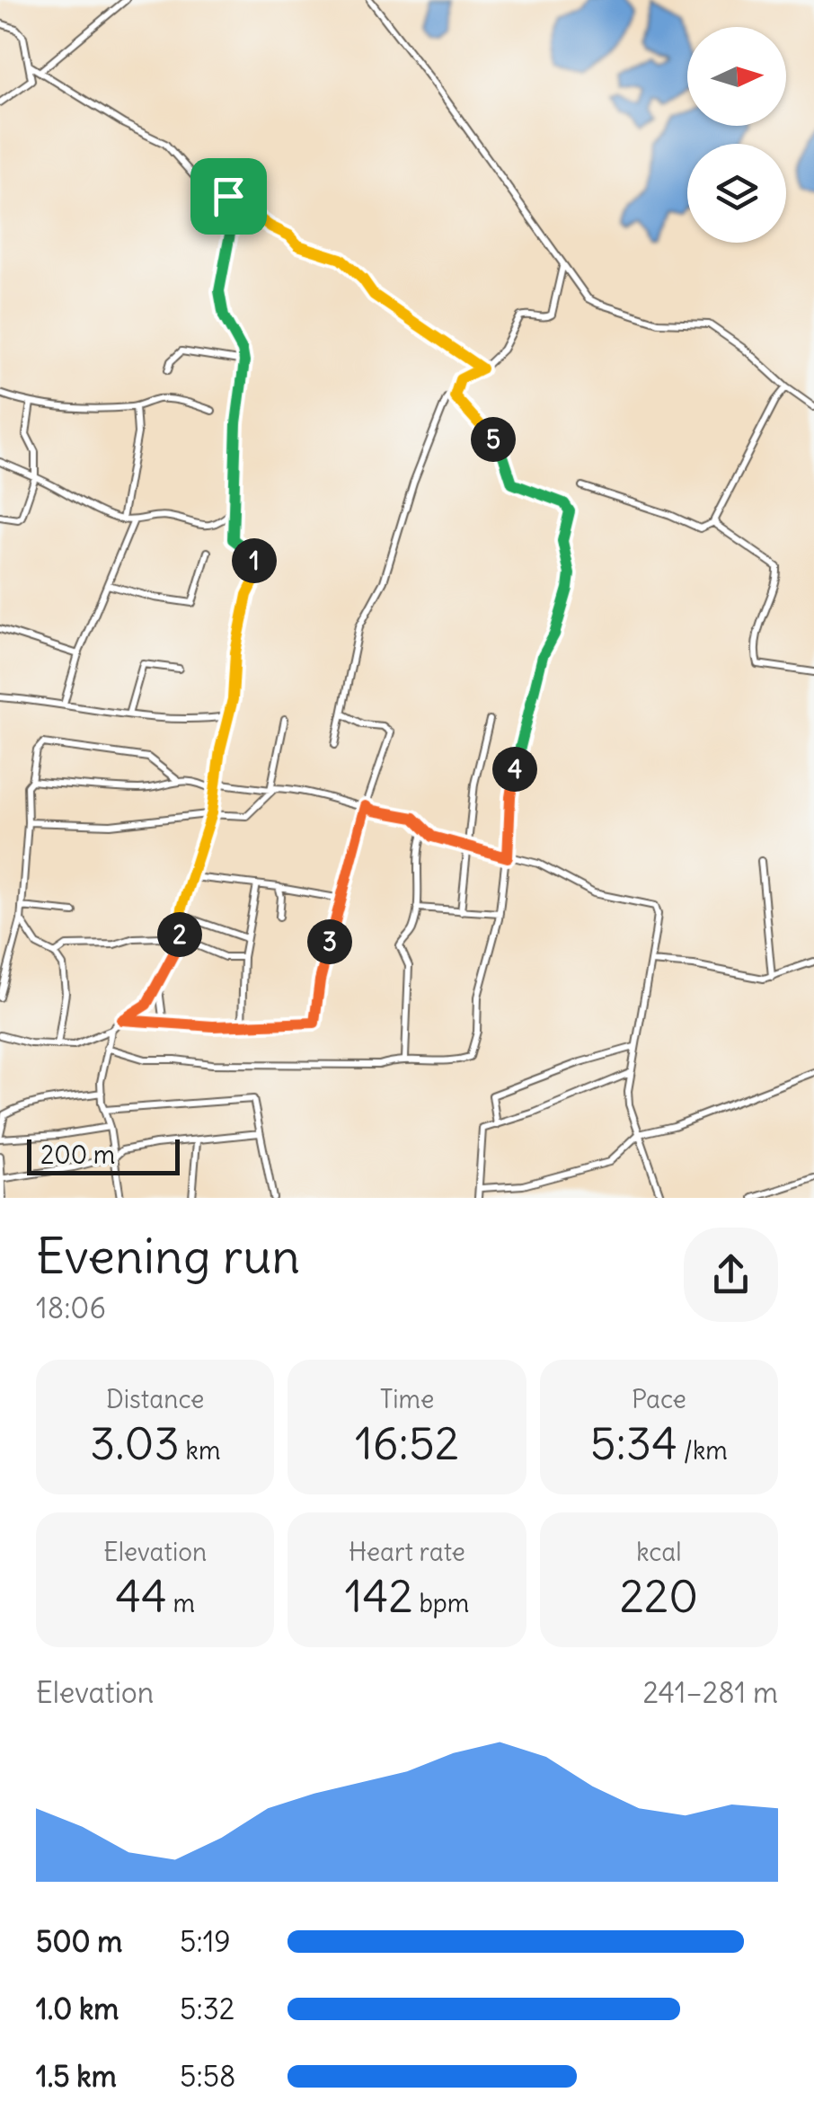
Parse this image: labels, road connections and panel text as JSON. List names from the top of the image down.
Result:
{
  "scale_bar": "200 m",
  "north": "right",
  "page": {
    "pins": [
      "5",
      "1",
      "4",
      "2",
      "3"
    ],
    "scale": "200 m",
    "heading": ["Evening run", "18:06"],
    "stats": [
      ["Distance", "3.03 km"],
      ["Time", "16:52"],
      ["Pace", "5:34 /km"],
      ["Elevation", "44 m"],
      ["Heart rate", "142 bpm"],
      ["kcal", "220"]
    ],
    "chart": ["Elevation", "241–281 m"],
    "list": [
      {
        "name": "500 m",
        "note": "5:19"
      },
      {
        "name": "1.0 km",
        "note": "5:32"
      },
      {
        "name": "1.5 km",
        "note": "5:58"
      }
    ]
  }
}
